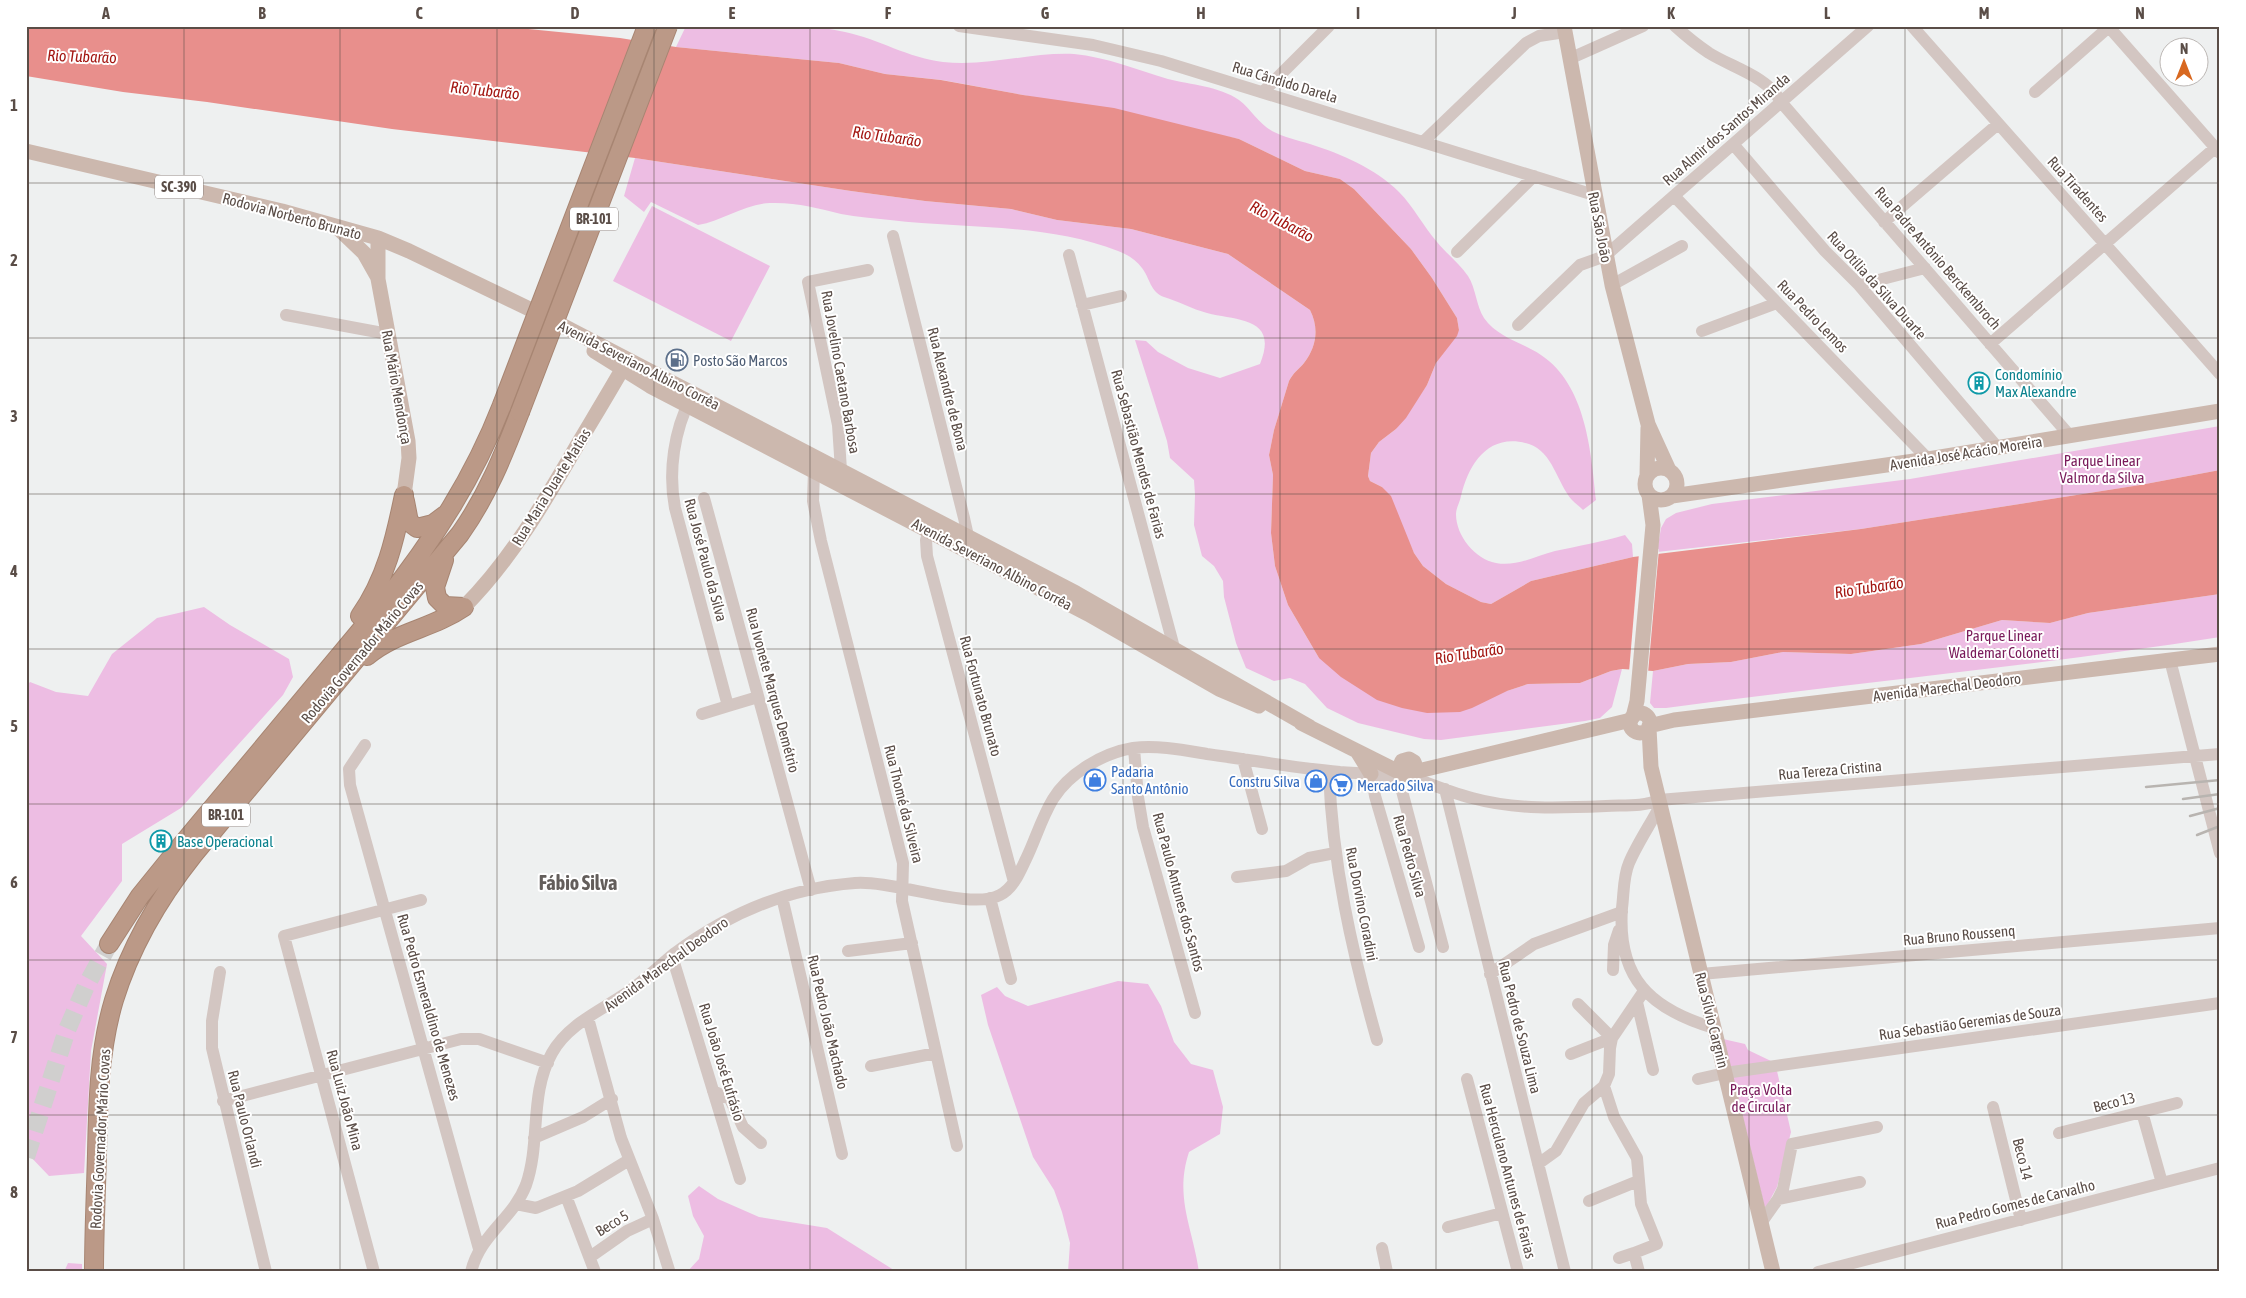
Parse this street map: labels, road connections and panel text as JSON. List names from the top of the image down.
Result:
{
  "streets": {
    "highway": ["BR-101", "Rodovia Governador Mário Covas"],
    "main road": [
      "SC-390",
      "Rodovia Norberto Brunato",
      "Rua São João",
      "Avenida Severiano Albino Corrêa",
      "Rua Mário Mendonça",
      "Avenida José Acácio Moreira",
      "Rua Maria Duarte Matias",
      "Avenida Marechal Deodoro",
      "Rua Sílvio Cargnin"
    ],
    "street": [
      "Rua Cândido Darela",
      "Rua Almir dos Santos Miranda",
      "Rua Tiradentes",
      "Rua Padre Antônio Berckembroch",
      "Rua Otília da Silva Duarte",
      "Rua Pedro Lemos",
      "Rua Jovelino Caetano Barbosa",
      "Rua Alexandre de Bona",
      "Rua Sebastião Mendes de Farias",
      "Rua José Paulo da Silva",
      "Rua Ivonete Marques Demétrio",
      "Rua Fortunato Brunato",
      "Rua Tereza Cristina",
      "Rua Thomé da Silveira",
      "Rua Pedro Silva",
      "Rua Paulo Antunes dos Santos",
      "Rua Dorvino Coradini",
      "Rua Bruno Roussenq",
      "Rua Pedro Esmeraldino de Menezes",
      "Rua Pedro João Machado",
      "Rua Sebastião Geremias de Souza",
      "Rua Pedro de Souza Lima",
      "Rua João José Eufrásio",
      "Rua Luiz João Mina",
      "Beco 13",
      "Rua Paulo Orlandi",
      "Beco 14",
      "Rua Herculano Antunes de Farias",
      "Rua Pedro Gomes de Carvalho",
      "Beco 5"
    ]
  },
  "crossings": [
    ["Rua Cândido Darela", "Rua São João"],
    ["Rua Almir dos Santos Miranda", "Rua São João"],
    ["Rua Almir dos Santos Miranda", "Rua Padre Antônio Berckembroch"],
    ["Rua Almir dos Santos Miranda", "Rua Otília da Silva Duarte"],
    ["Rua Almir dos Santos Miranda", "Rua Pedro Lemos"],
    ["Rodovia Norberto Brunato", "Avenida Severiano Albino Corrêa"],
    ["Rodovia Norberto Brunato", "Rua Mário Mendonça"],
    ["Rua São João", "Avenida José Acácio Moreira"],
    ["Rua Padre Antônio Berckembroch", "Avenida José Acácio Moreira"],
    ["Rua Otília da Silva Duarte", "Avenida José Acácio Moreira"],
    ["Rua Pedro Lemos", "Avenida José Acácio Moreira"],
    ["Avenida Severiano Albino Corrêa", "Rua Jovelino Caetano Barbosa"],
    ["Avenida Severiano Albino Corrêa", "Rua Alexandre de Bona"],
    ["Avenida Severiano Albino Corrêa", "Rua Sebastião Mendes de Farias"],
    ["Avenida Severiano Albino Corrêa", "Rua Maria Duarte Matias"],
    ["Avenida Severiano Albino Corrêa", "Rua José Paulo da Silva"],
    ["Avenida Severiano Albino Corrêa", "Avenida Marechal Deodoro"],
    ["Avenida Severiano Albino Corrêa", "Rua Fortunato Brunato"],
    ["Avenida Severiano Albino Corrêa", "Rua Tereza Cristina"],
    ["Avenida Severiano Albino Corrêa", "Rua Thomé da Silveira"],
    ["Avenida Marechal Deodoro", "Rua Ivonete Marques Demétrio"],
    ["Avenida Marechal Deodoro", "Rua Fortunato Brunato"],
    ["Avenida Marechal Deodoro", "Rua Tereza Cristina"],
    ["Avenida Marechal Deodoro", "Rua Thomé da Silveira"],
    ["Avenida Marechal Deodoro", "Rua Pedro Silva"],
    ["Avenida Marechal Deodoro", "Rua Paulo Antunes dos Santos"],
    ["Avenida Marechal Deodoro", "Rua Dorvino Coradini"],
    ["Avenida Marechal Deodoro", "Rua Pedro Esmeraldino de Menezes"],
    ["Avenida Marechal Deodoro", "Rua Sílvio Cargnin"],
    ["Avenida Marechal Deodoro", "Rua Pedro João Machado"],
    ["Avenida Marechal Deodoro", "Rua João José Eufrásio"],
    ["Rua Tereza Cristina", "Rua Sílvio Cargnin"],
    ["Rua Tereza Cristina", "Rua Pedro de Souza Lima"],
    ["Rua Bruno Roussenq", "Rua Sílvio Cargnin"],
    ["Rua Pedro Esmeraldino de Menezes", "Rua Luiz João Mina"],
    ["Rua Sílvio Cargnin", "Rua Sebastião Geremias de Souza"],
    ["Beco 14", "Rua Pedro Gomes de Carvalho"]
  ],
  "districts": ["Fábio Silva"],
  "water": ["Rio Tubarão"],
  "parks": ["Parque Linear Valmor da Silva", "Parque Linear Waldemar Colonetti", "Praça Volta de Circular"],
  "places": {
    "fuel station": ["Posto São Marcos"],
    "building": ["Condomínio Max Alexandre", "Base Operacional"],
    "shop": ["Padaria Santo Antônio", "Constru Silva"],
    "supermarket": ["Mercado Silva"]
  },
  "north": "top",
  "grid": {
    "columns": [
      "A",
      "B",
      "C",
      "D",
      "E",
      "F",
      "G",
      "H",
      "I",
      "J",
      "K",
      "L",
      "M",
      "N"
    ],
    "rows": [
      "1",
      "2",
      "3",
      "4",
      "5",
      "6",
      "7",
      "8"
    ]
  }
}
